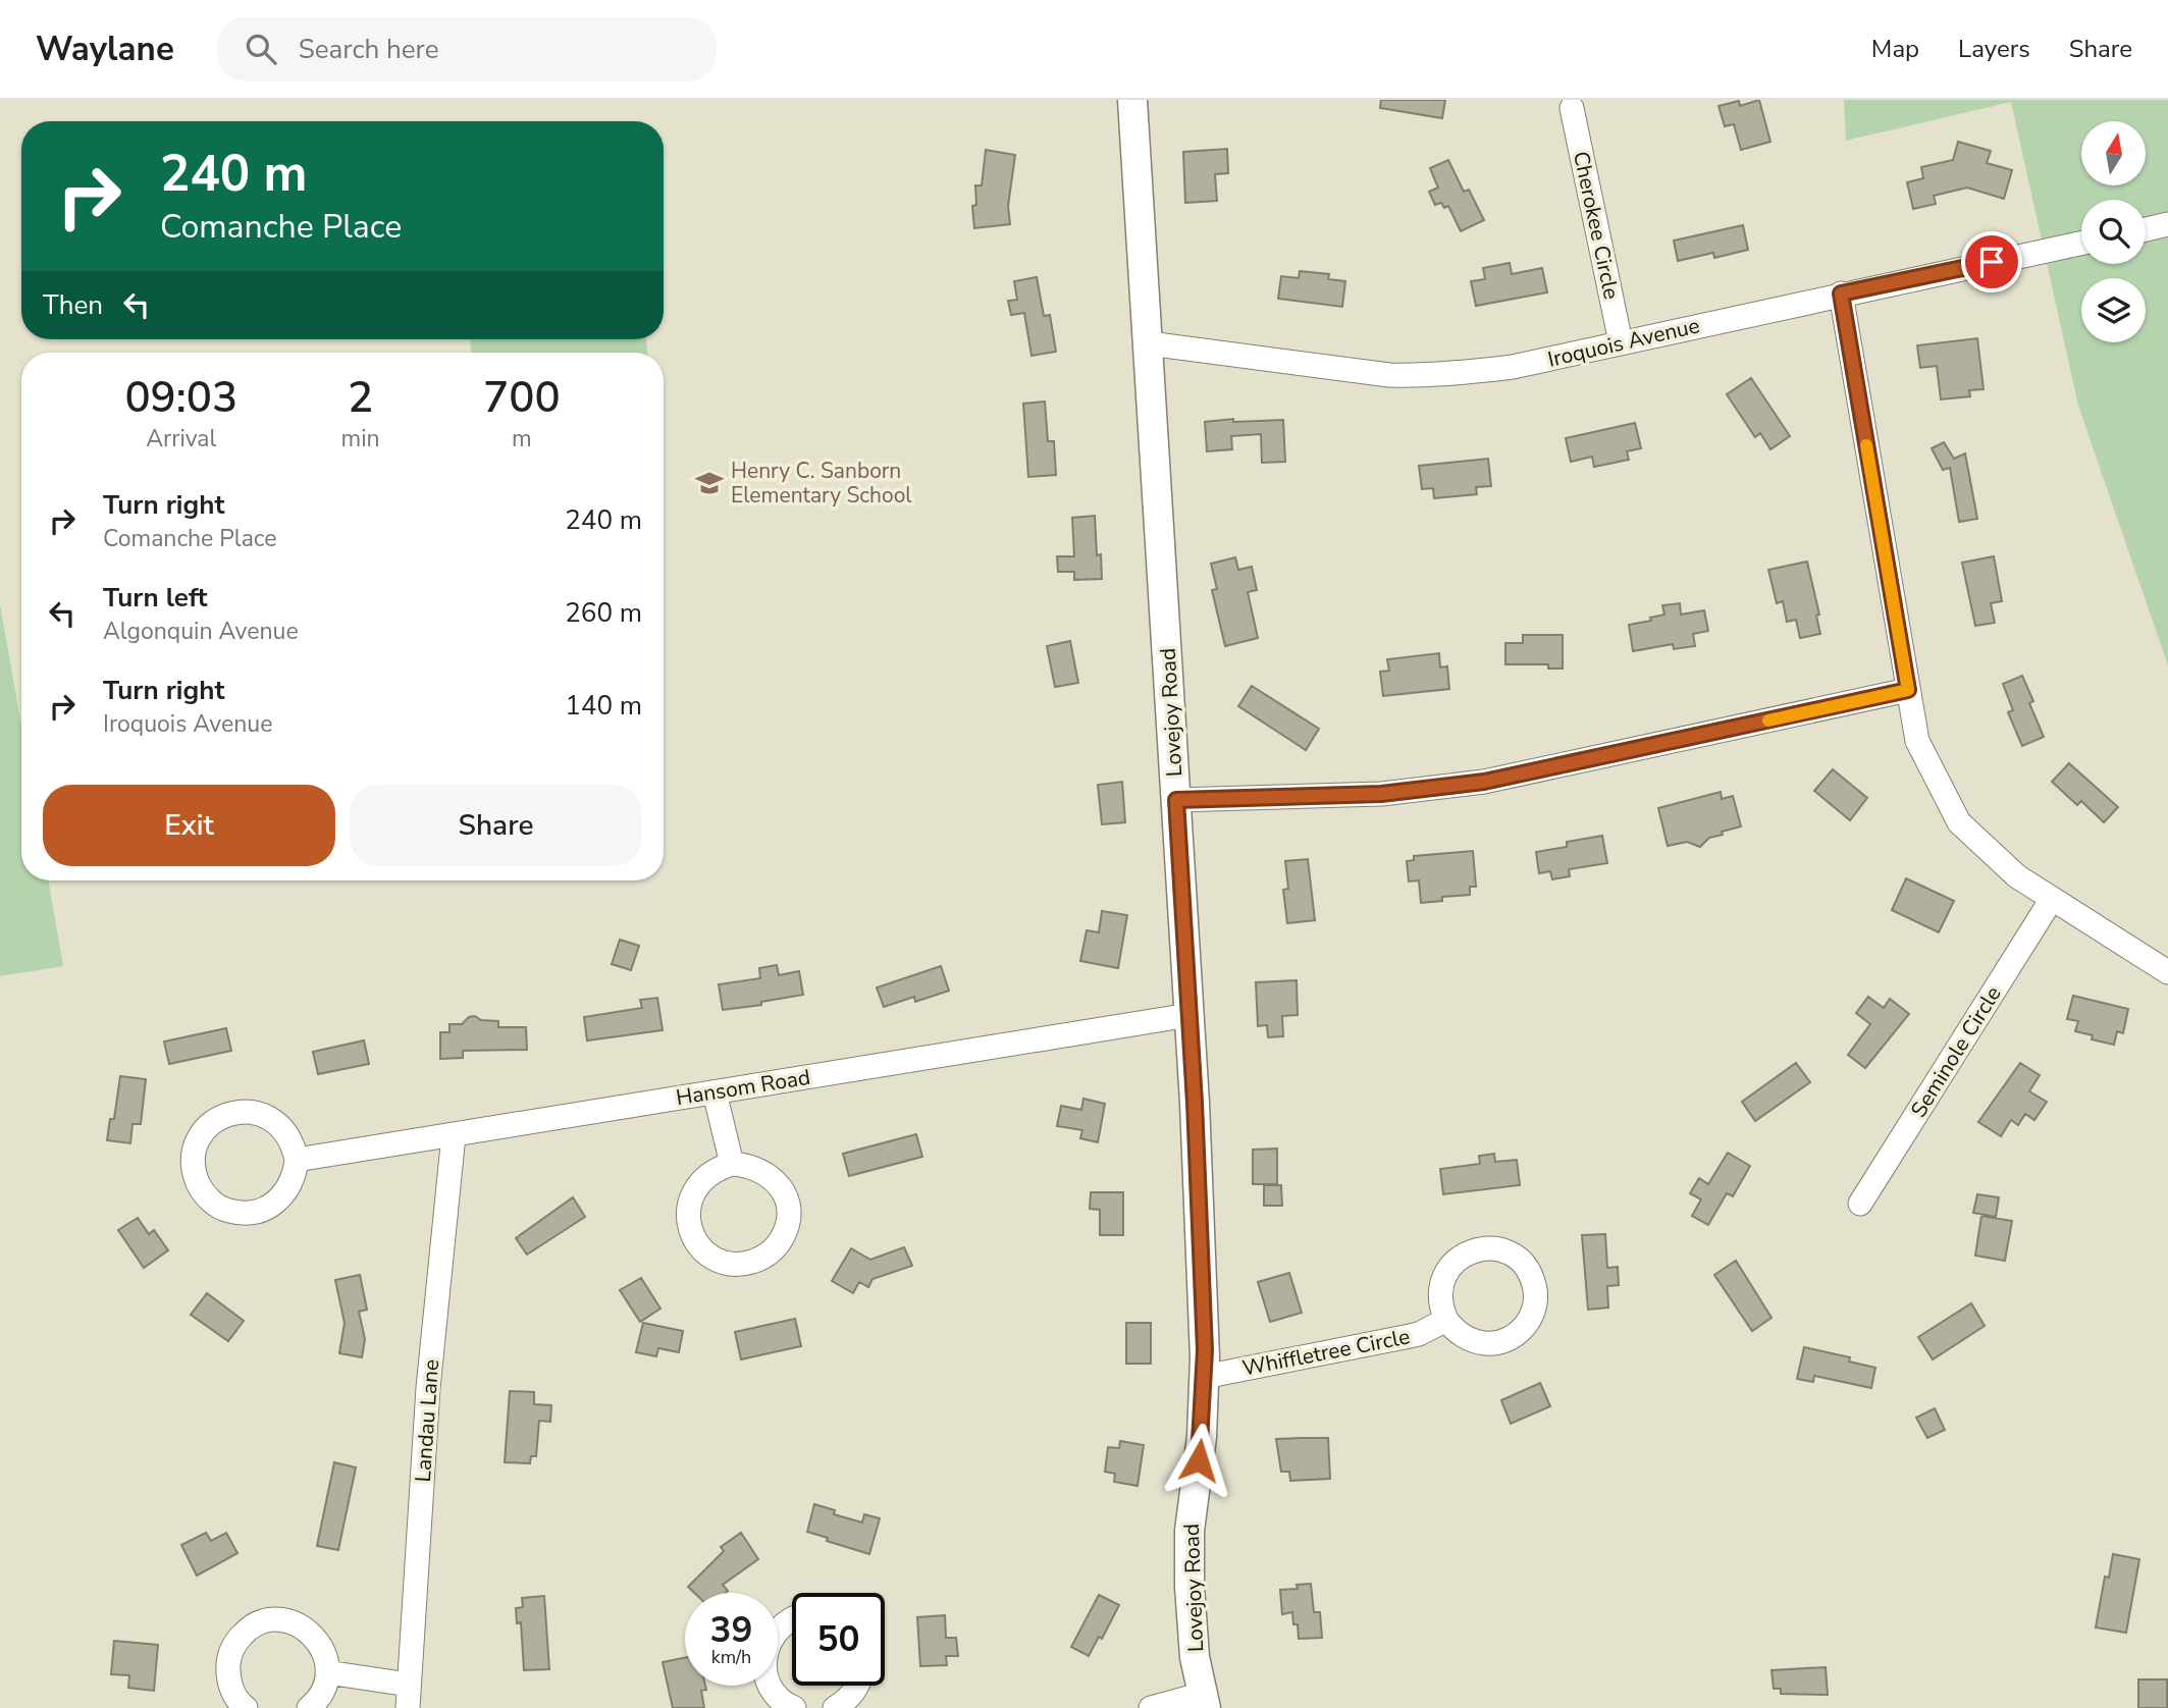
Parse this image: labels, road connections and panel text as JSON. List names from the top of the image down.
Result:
{
  "streets": {
    "main road": ["Lovejoy Road"],
    "street": [
      "Cherokee Circle",
      "Iroquois Avenue",
      "Seminole Circle",
      "Hansom Road",
      "Whiffletree Circle",
      "Landau Lane"
    ]
  },
  "crossings": [
    ["Cherokee Circle", "Iroquois Avenue"],
    ["Iroquois Avenue", "Lovejoy Road"],
    ["Lovejoy Road", "Hansom Road"],
    ["Lovejoy Road", "Whiffletree Circle"],
    ["Hansom Road", "Landau Lane"]
  ],
  "places": {
    "school or university": ["Henry C. Sanborn Elementary School"]
  },
  "north": "top",
  "page": {
    "header": "Waylane",
    "search": "Search here",
    "nav": ["Map", "Layers", "Share"],
    "turn": ["240 m", "Comanche Place"],
    "then": "Then",
    "eta": [
      "09:03",
      "Arrival",
      "2",
      "min",
      "700",
      "m"
    ],
    "list": [
      {
        "name": "Turn right",
        "note": "Comanche Place",
        "value": "240 m"
      },
      {
        "name": "Turn left",
        "note": "Algonquin Avenue",
        "value": "260 m"
      },
      {
        "name": "Turn right",
        "note": "Iroquois Avenue",
        "value": "140 m"
      }
    ],
    "buttons": ["Exit", "Share"],
    "speed": "39 km/h",
    "limit": "50"
  }
}
